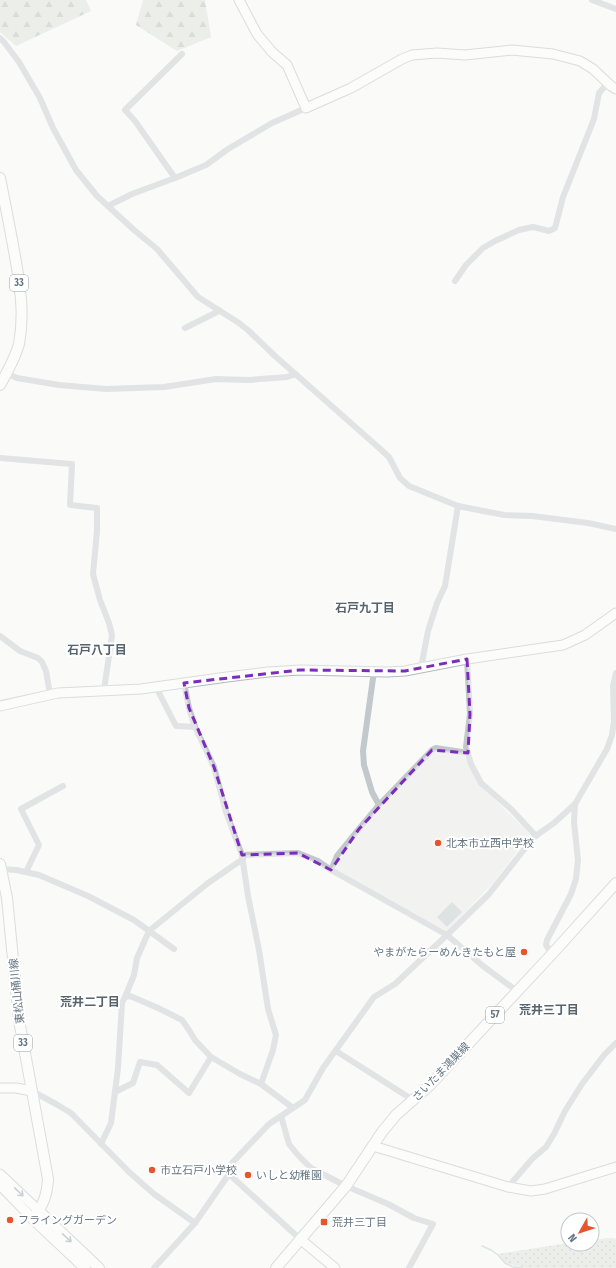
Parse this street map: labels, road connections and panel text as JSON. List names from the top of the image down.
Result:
{
  "streets": {
    "main road": [
      "33",
      "東松山桶川線",
      "57",
      "さいたま鴻巣線"
    ]
  },
  "districts": [
    "石戸九丁目",
    "石戸八丁目",
    "荒井二丁目",
    "荒井三丁目"
  ],
  "places": {
    "other": [
      "北本市立西中学校",
      "やまがたらーめんきたもと屋",
      "市立石戸小学校",
      "いしと幼稚園",
      "フライングガーデン"
    ],
    "transit": ["荒井三丁目"]
  },
  "north": "bottom left"
}
